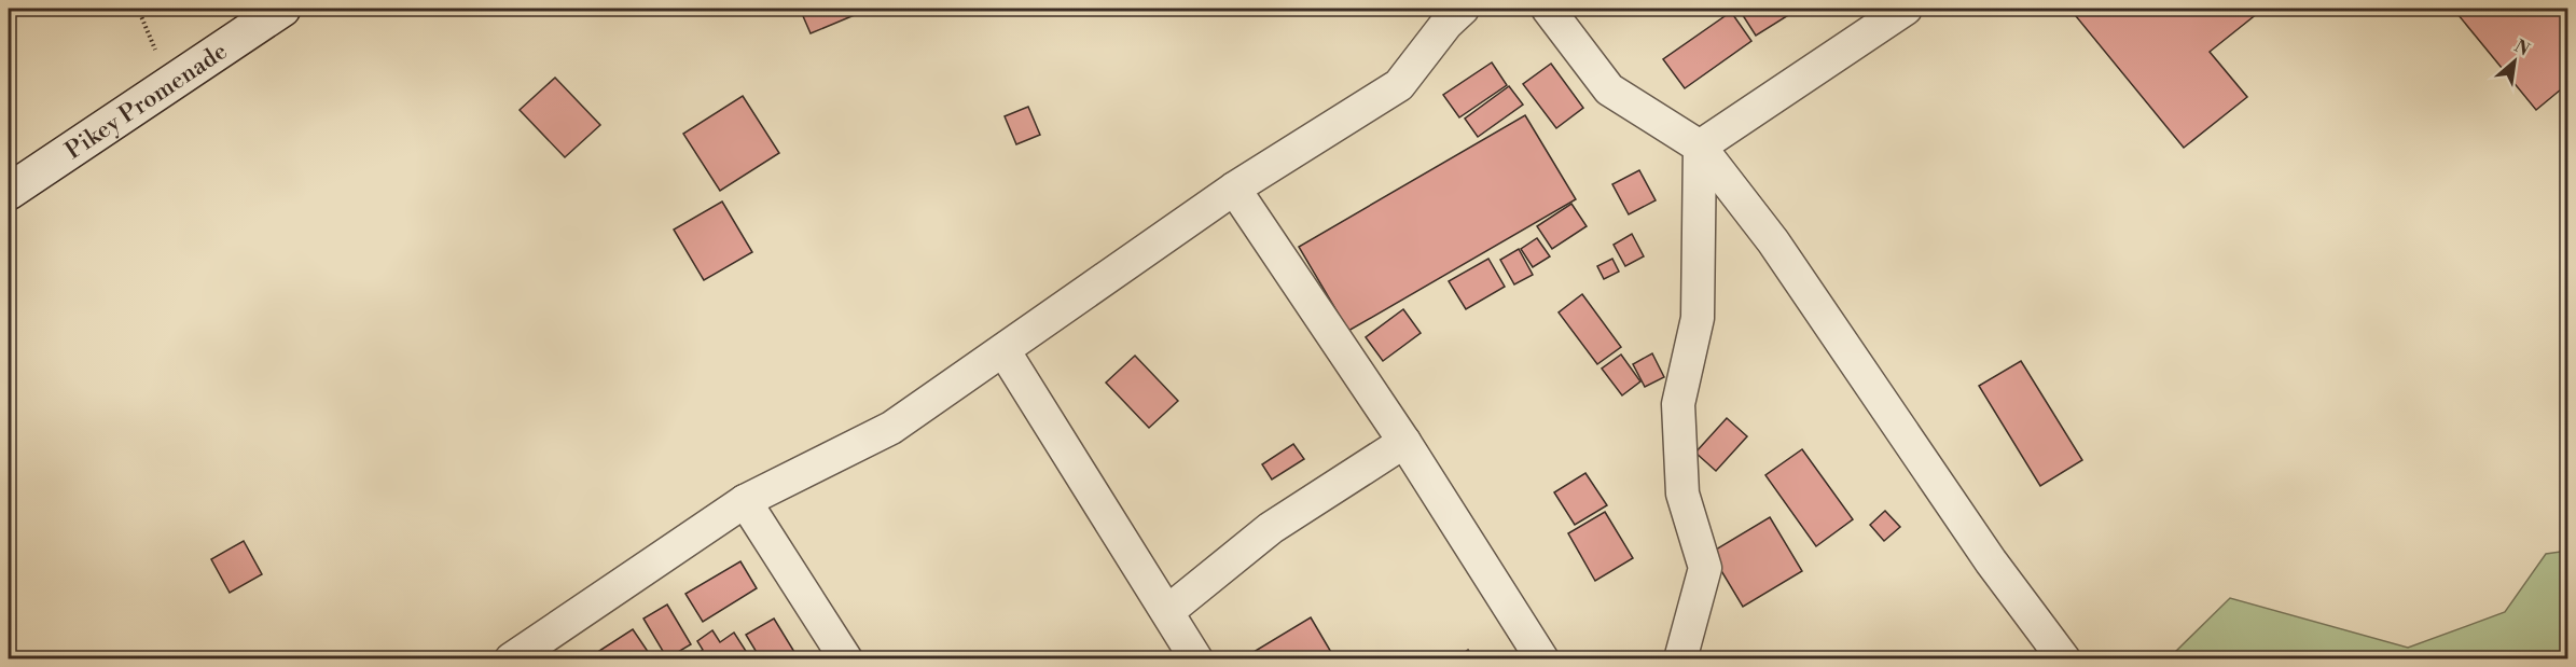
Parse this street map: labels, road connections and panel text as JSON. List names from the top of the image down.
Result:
{
  "streets": {
    "street": ["Pikey Promenade"]
  },
  "north": "top right"
}
